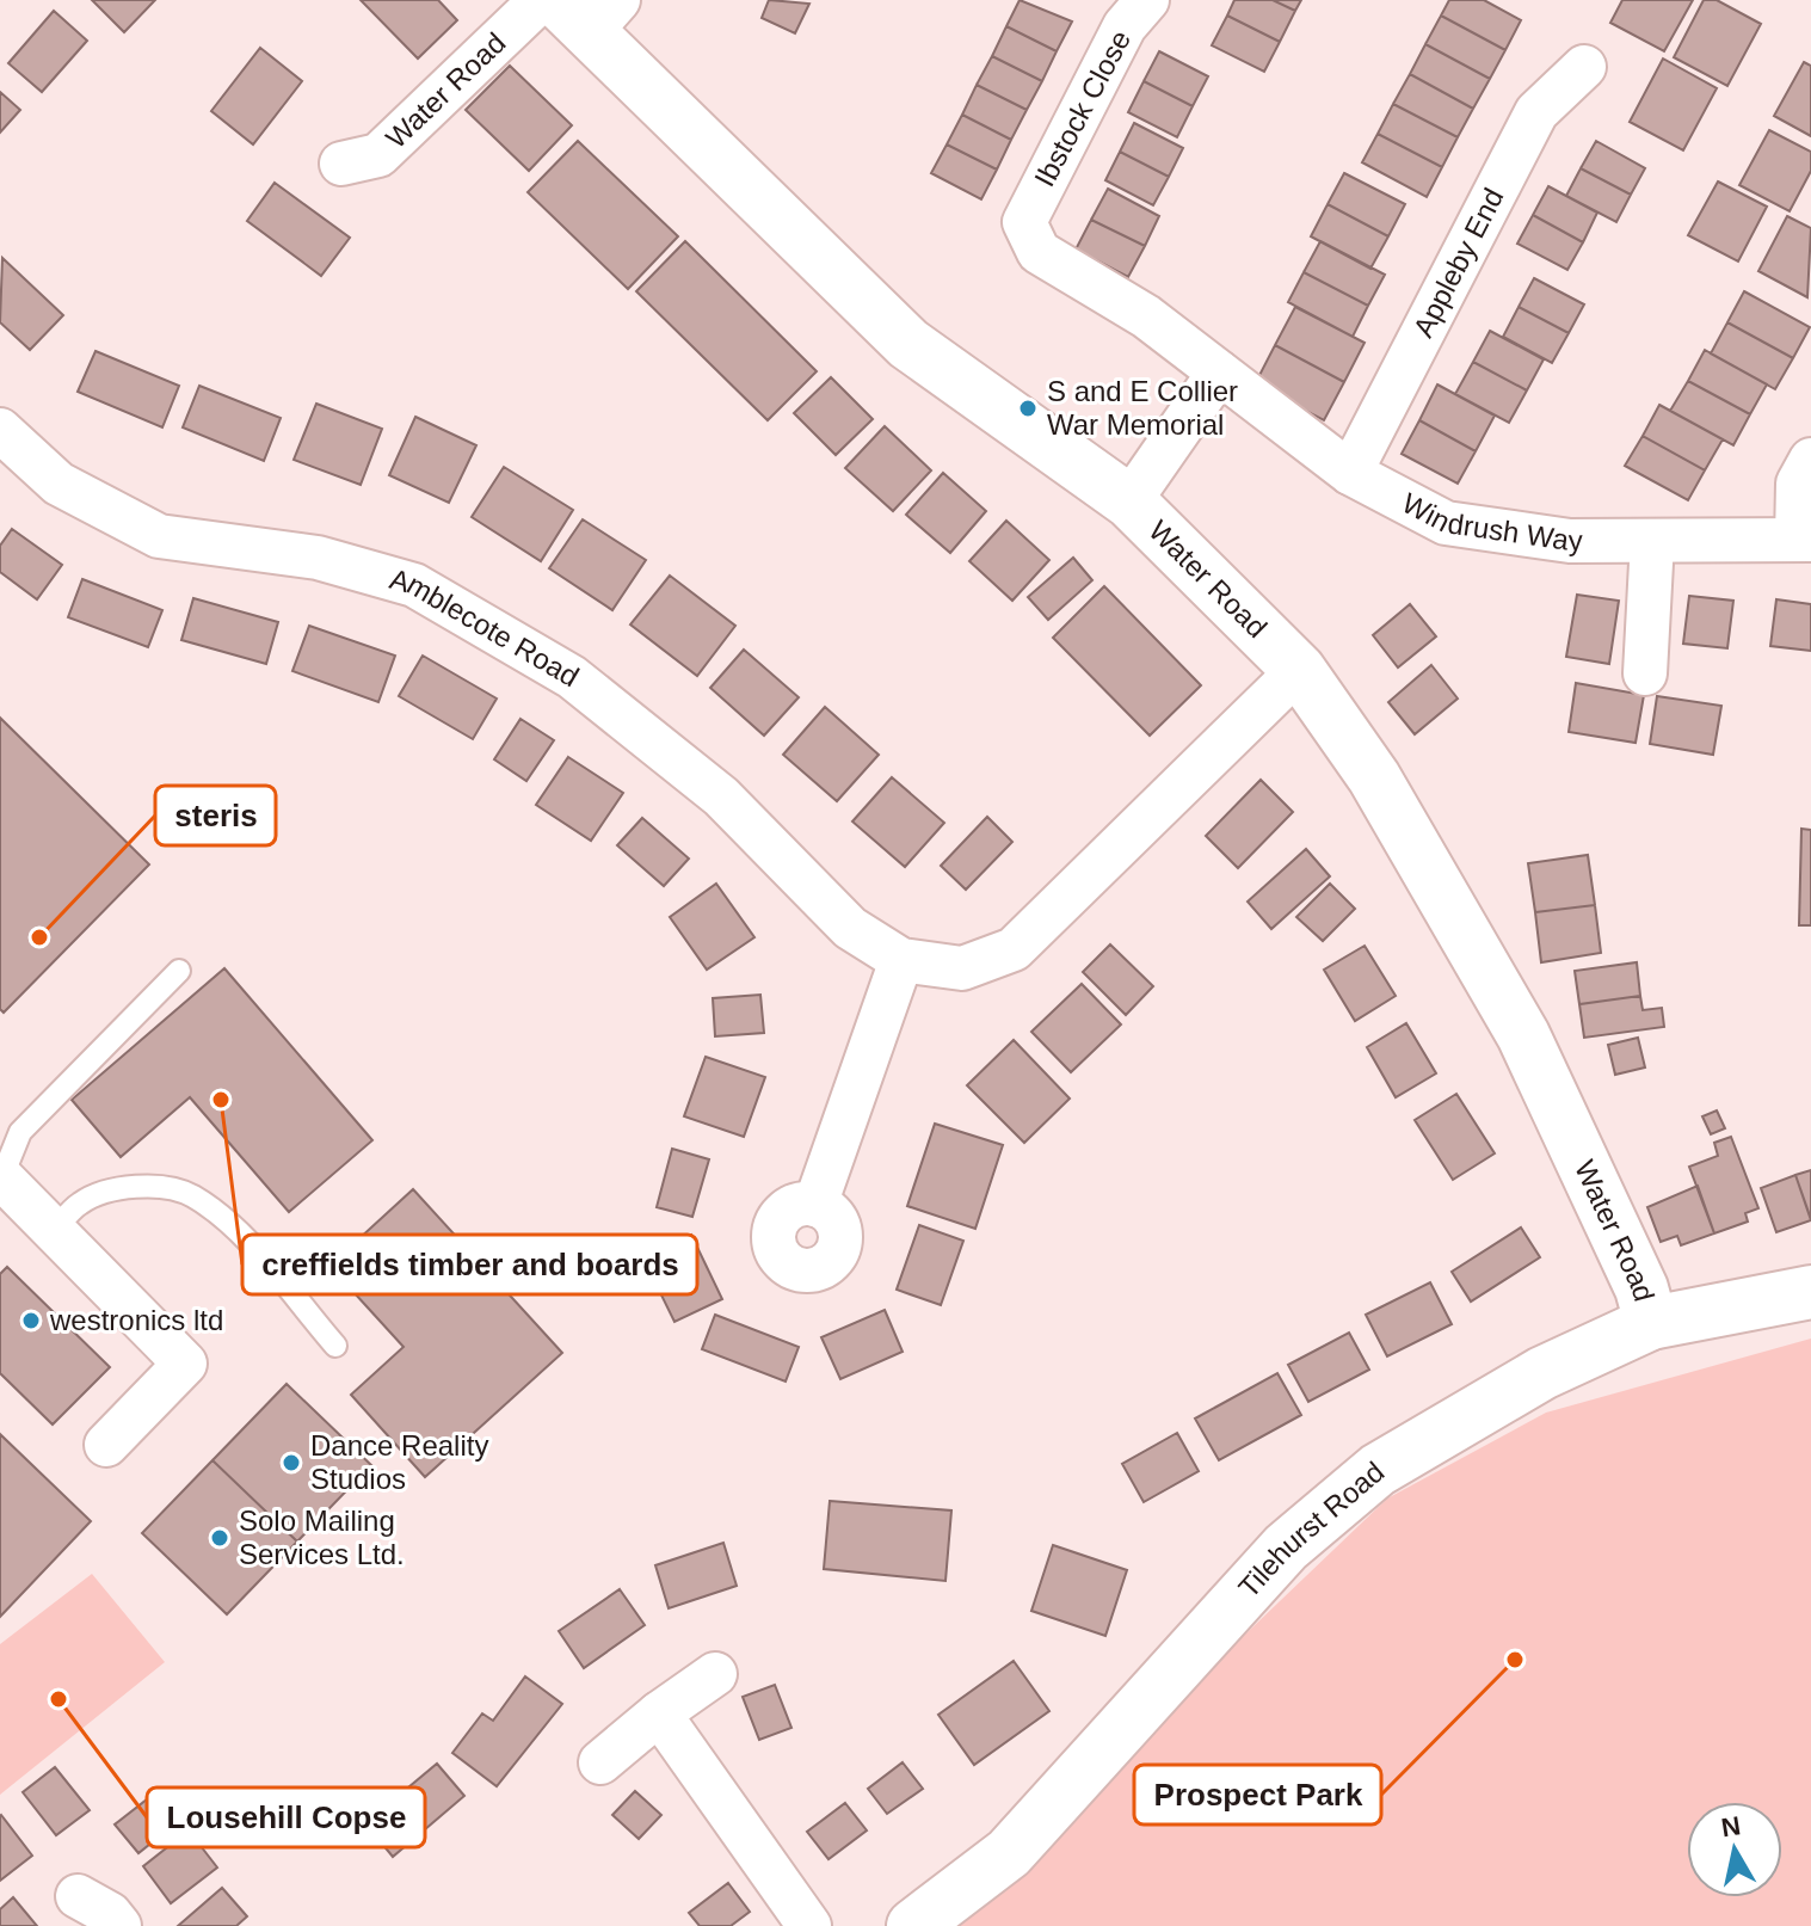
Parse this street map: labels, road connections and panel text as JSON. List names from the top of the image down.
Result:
{
  "streets": {
    "street": [
      "Water Road",
      "Ibstock Close",
      "Appleby End",
      "Windrush Way",
      "Amblecote Road",
      "Tilehurst Road"
    ]
  },
  "crossings": [
    ["Water Road", "Amblecote Road"],
    ["Water Road", "Tilehurst Road"],
    ["Ibstock Close", "Windrush Way"],
    ["Appleby End", "Windrush Way"]
  ],
  "places": [
    "S and E Collier War Memorial",
    "steris",
    "creffields timber and boards",
    "westronics ltd",
    "Dance Reality Studios",
    "Solo Mailing Services Ltd.",
    "Prospect Park",
    "Lousehill Copse"
  ],
  "north": "top"
}
